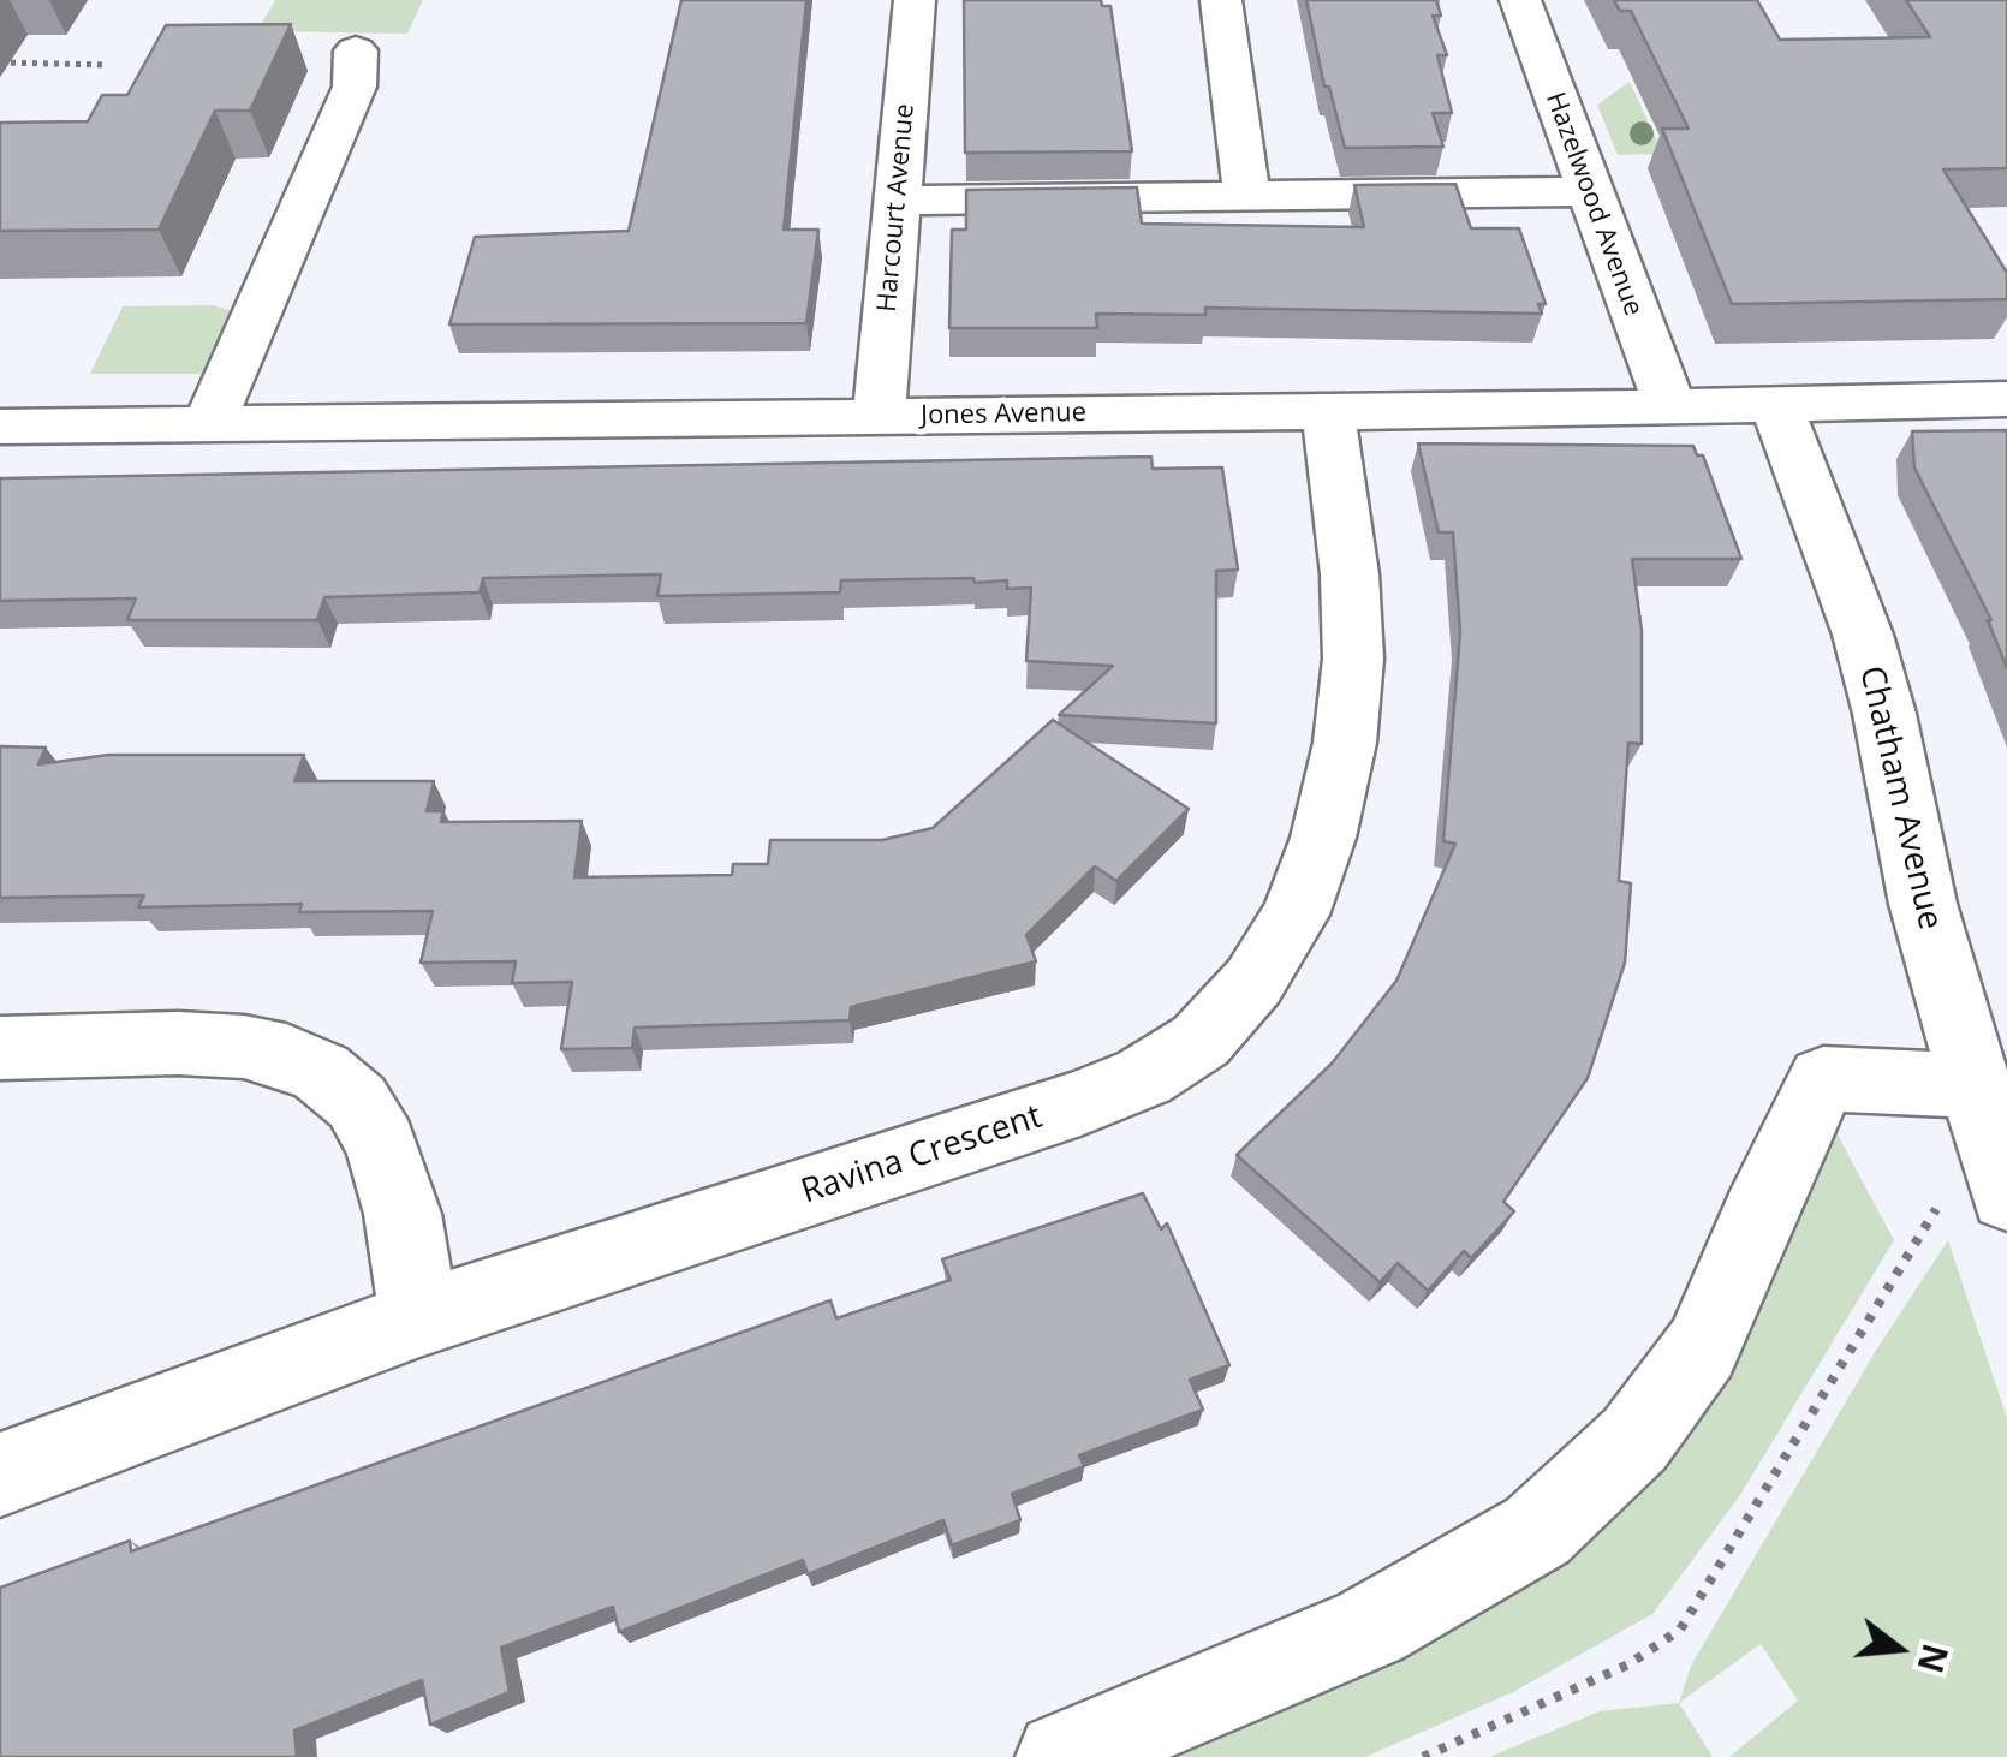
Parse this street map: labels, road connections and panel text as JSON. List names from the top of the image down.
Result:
{
  "streets": {
    "street": [
      "Hazelwood Avenue",
      "Harcourt Avenue",
      "Jones Avenue",
      "Chatham Avenue",
      "Ravina Crescent"
    ]
  },
  "crossings": [
    ["Hazelwood Avenue", "Jones Avenue"],
    ["Harcourt Avenue", "Jones Avenue"],
    ["Jones Avenue", "Chatham Avenue"],
    ["Jones Avenue", "Ravina Crescent"]
  ],
  "north": "right"
}
